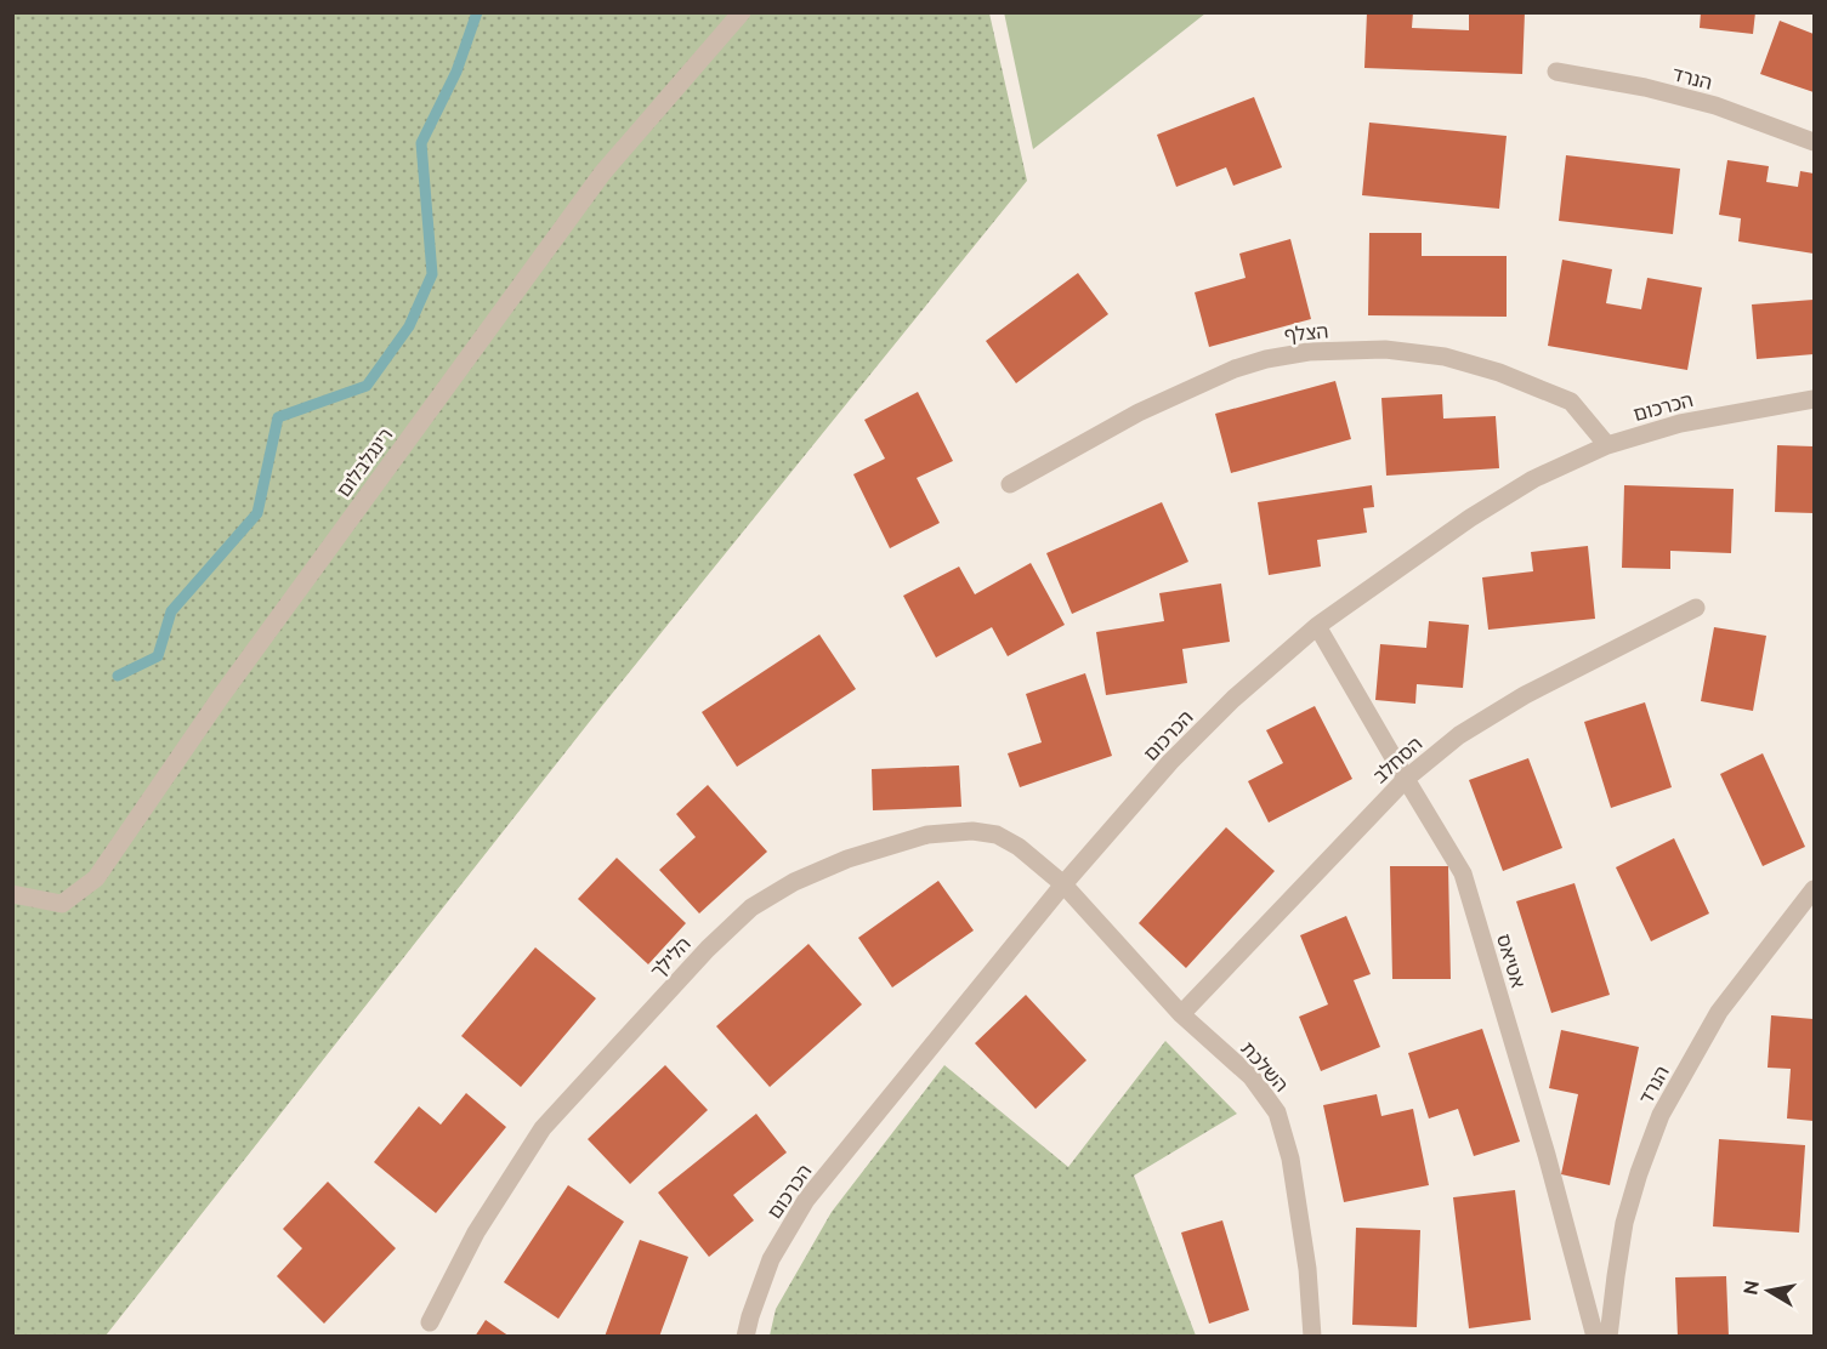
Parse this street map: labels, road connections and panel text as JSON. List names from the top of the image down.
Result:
{
  "streets": {
    "street": [
      "הנרד",
      "הצלף",
      "הכרכום",
      "רינגלבלום",
      "הסחלב",
      "הלילך",
      "אטיאס",
      "השלכת"
    ]
  },
  "crossings": [
    ["הצלף", "הכרכום"],
    ["הכרכום", "הלילך"],
    ["הכרכום", "אטיאס"],
    ["הכרכום", "השלכת"],
    ["הסחלב", "אטיאס"],
    ["הסחלב", "השלכת"],
    ["הלילך", "השלכת"]
  ],
  "north": "left"
}
